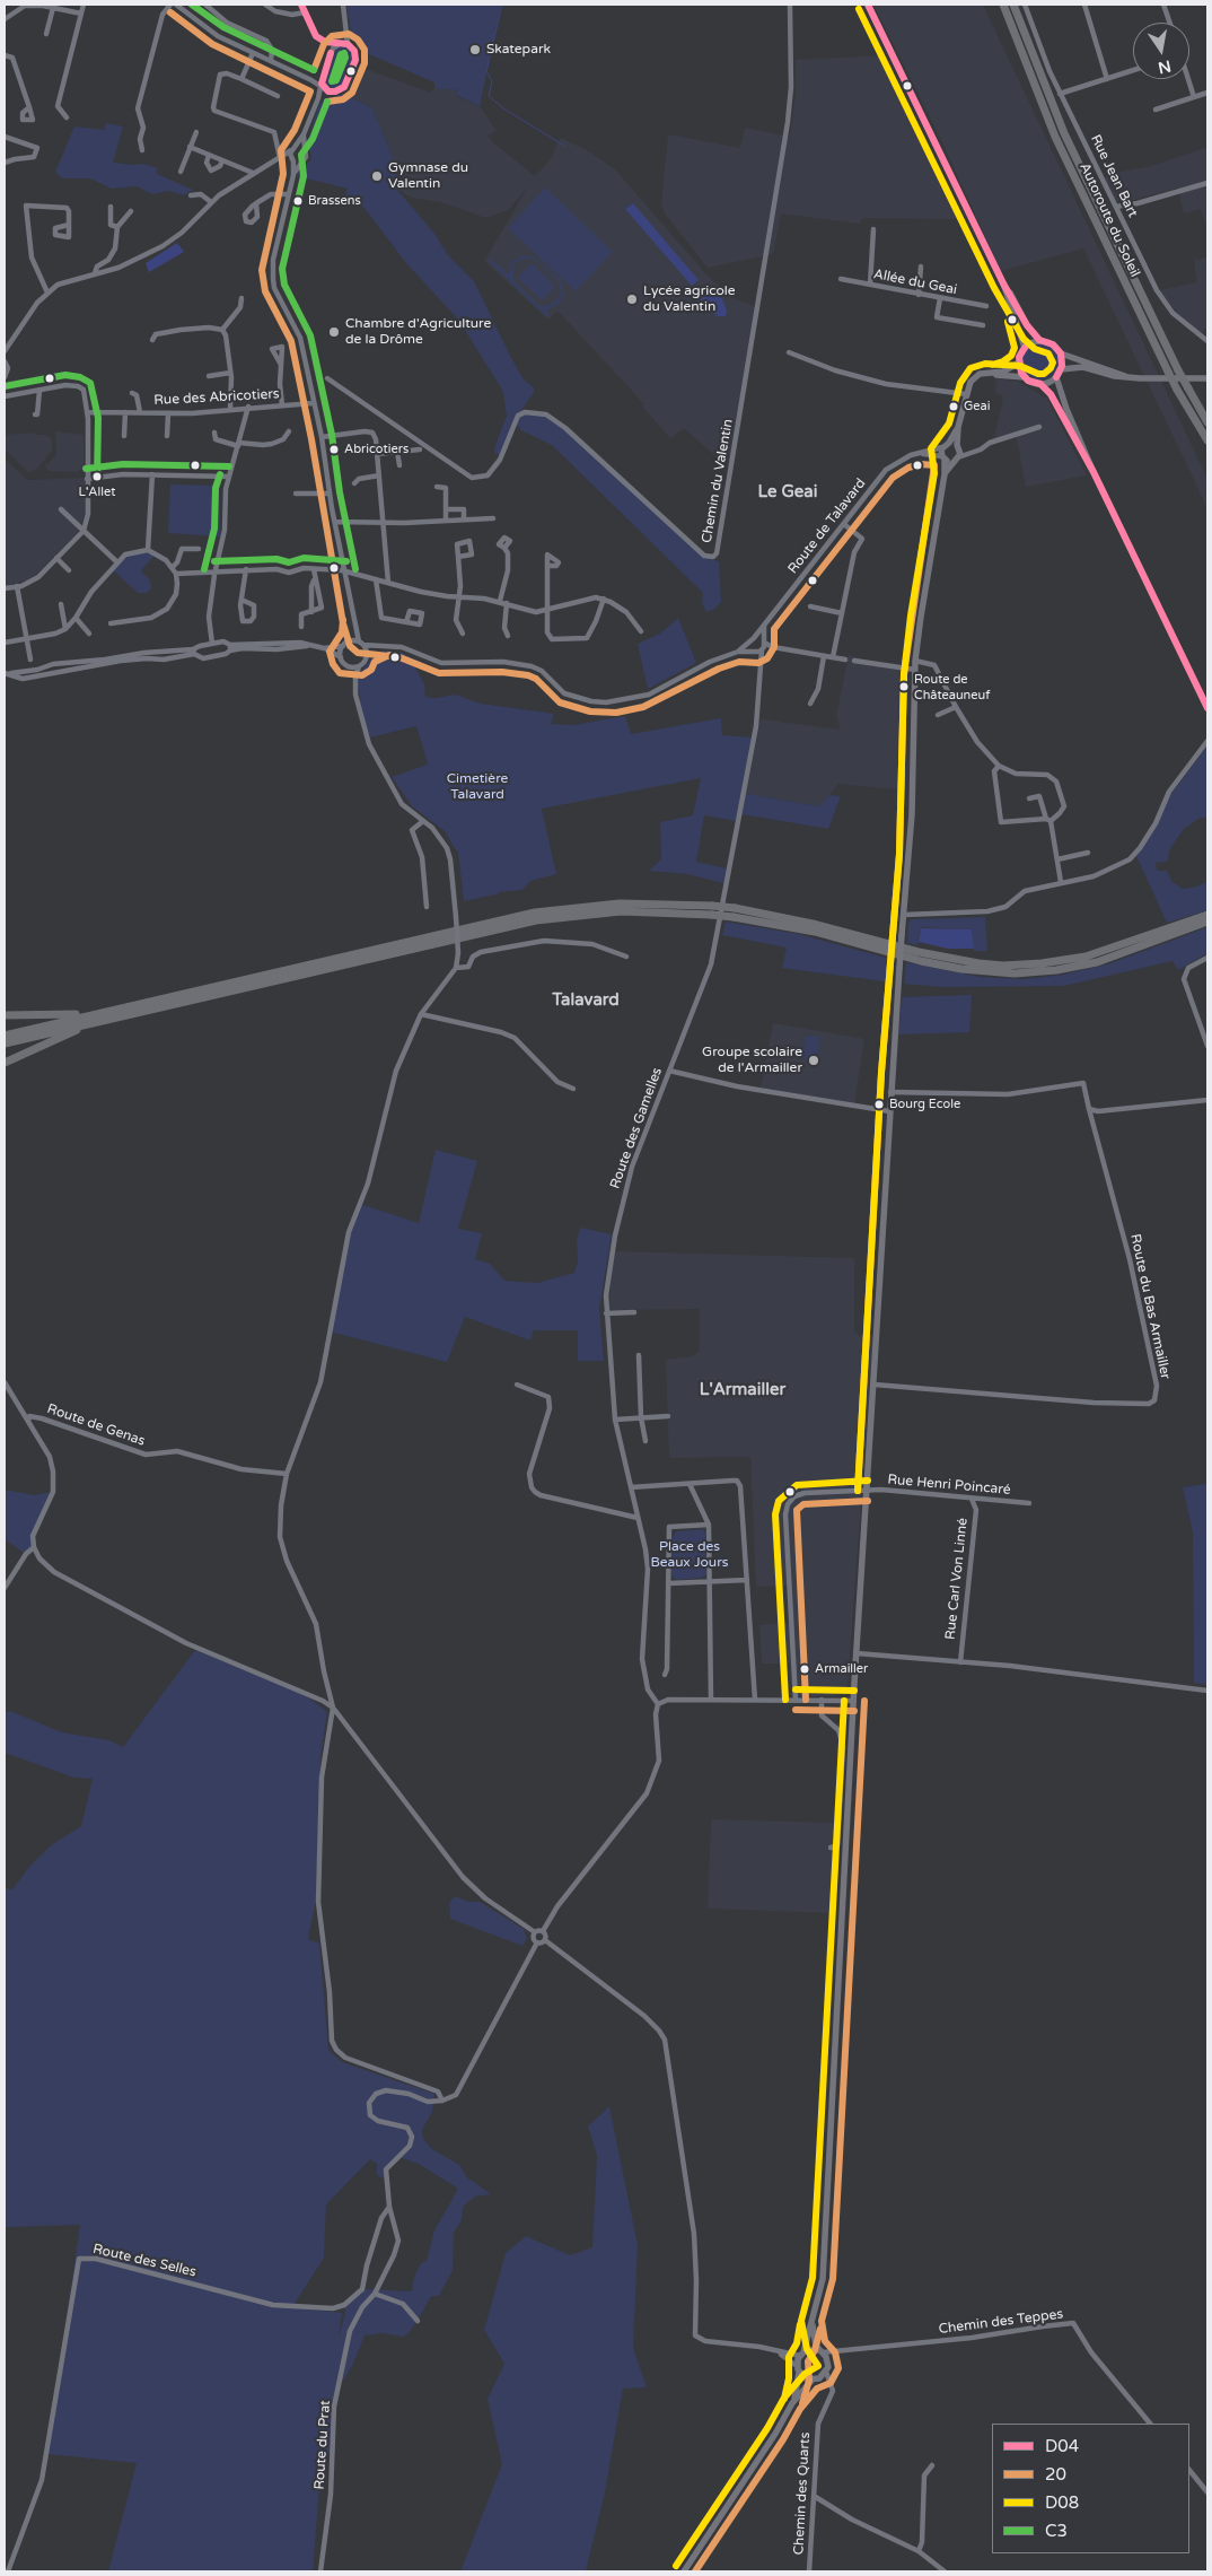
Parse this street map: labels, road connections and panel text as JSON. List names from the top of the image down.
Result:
{
  "streets": {
    "highway": ["Autoroute du Soleil"],
    "street": [
      "Rue Jean Bart",
      "Allée du Geai",
      "Rue des Abricotiers",
      "Chemin du Valentin",
      "Route de Talavard",
      "Route des Gamelles",
      "Route du Bas Armailler",
      "Route de Genas",
      "Rue Henri Poincaré",
      "Rue Carl Von Linné",
      "Route des Selles",
      "Chemin des Teppes",
      "Route du Prat",
      "Chemin des Quarts"
    ]
  },
  "crossings": [
    ["Rue Henri Poincaré", "Rue Carl Von Linné"],
    ["Route des Selles", "Route du Prat"]
  ],
  "districts": ["Le Geai", "Talavard", "L'Armailler"],
  "parks": ["Cimetière Talavard", "Place des Beaux Jours"],
  "places": [
    "Skatepark",
    "Gymnase du Valentin",
    "Brassens",
    "Lycée agricole du Valentin",
    "Chambre d'Agriculture de la Drôme",
    "Geai",
    "Abricotiers",
    "L'Allet",
    "Route de Châteauneuf",
    "Groupe scolaire de l'Armailler",
    "Bourg Ecole",
    "Armailler"
  ],
  "lines": [
    "transit line D04",
    "transit line C3",
    "transit line D08",
    "transit line 20"
  ],
  "legend": [
    "D04",
    "20",
    "D08",
    "C3"
  ],
  "north": "bottom"
}
